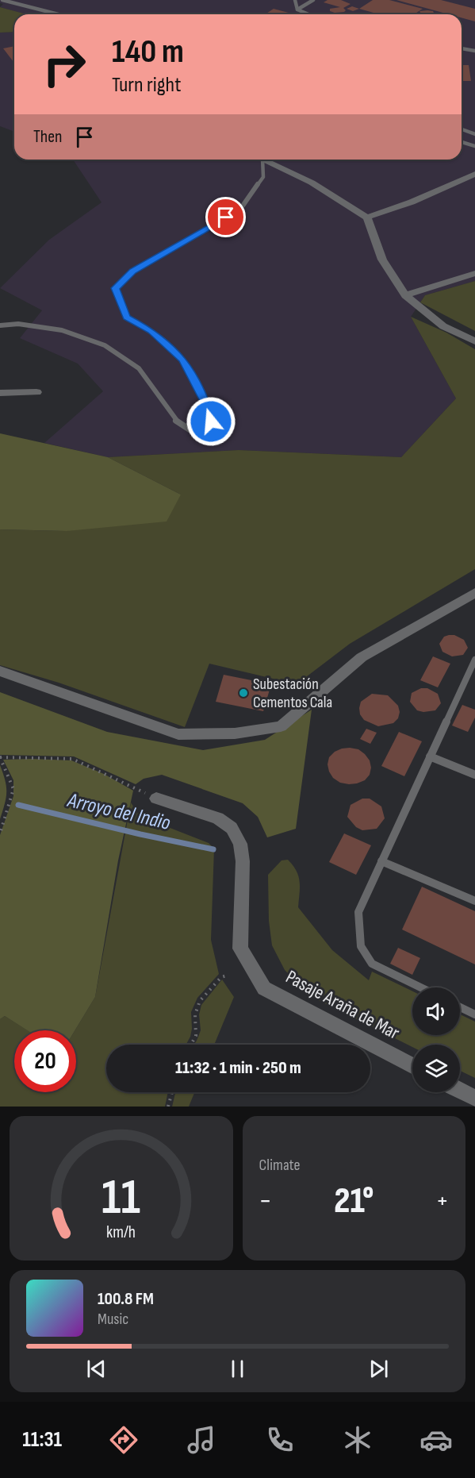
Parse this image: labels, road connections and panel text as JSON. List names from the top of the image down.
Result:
{
  "streets": {
    "street": ["Pasaje Araña de Mar"]
  },
  "water": ["Arroyo del Indio"],
  "places": ["Subestación Cementos Cala"],
  "page": {
    "turn": ["140 m", "Turn right"],
    "then": "Then",
    "limit": "20",
    "trip": "11:32 · 1 min · 250 m",
    "tile": "Climate",
    "heat": ["−", "21°", "+"],
    "song": ["100.8 FM", "Music"],
    "tabs": "11:31",
    "gauge": ["11", "km/h"]
  }
}
